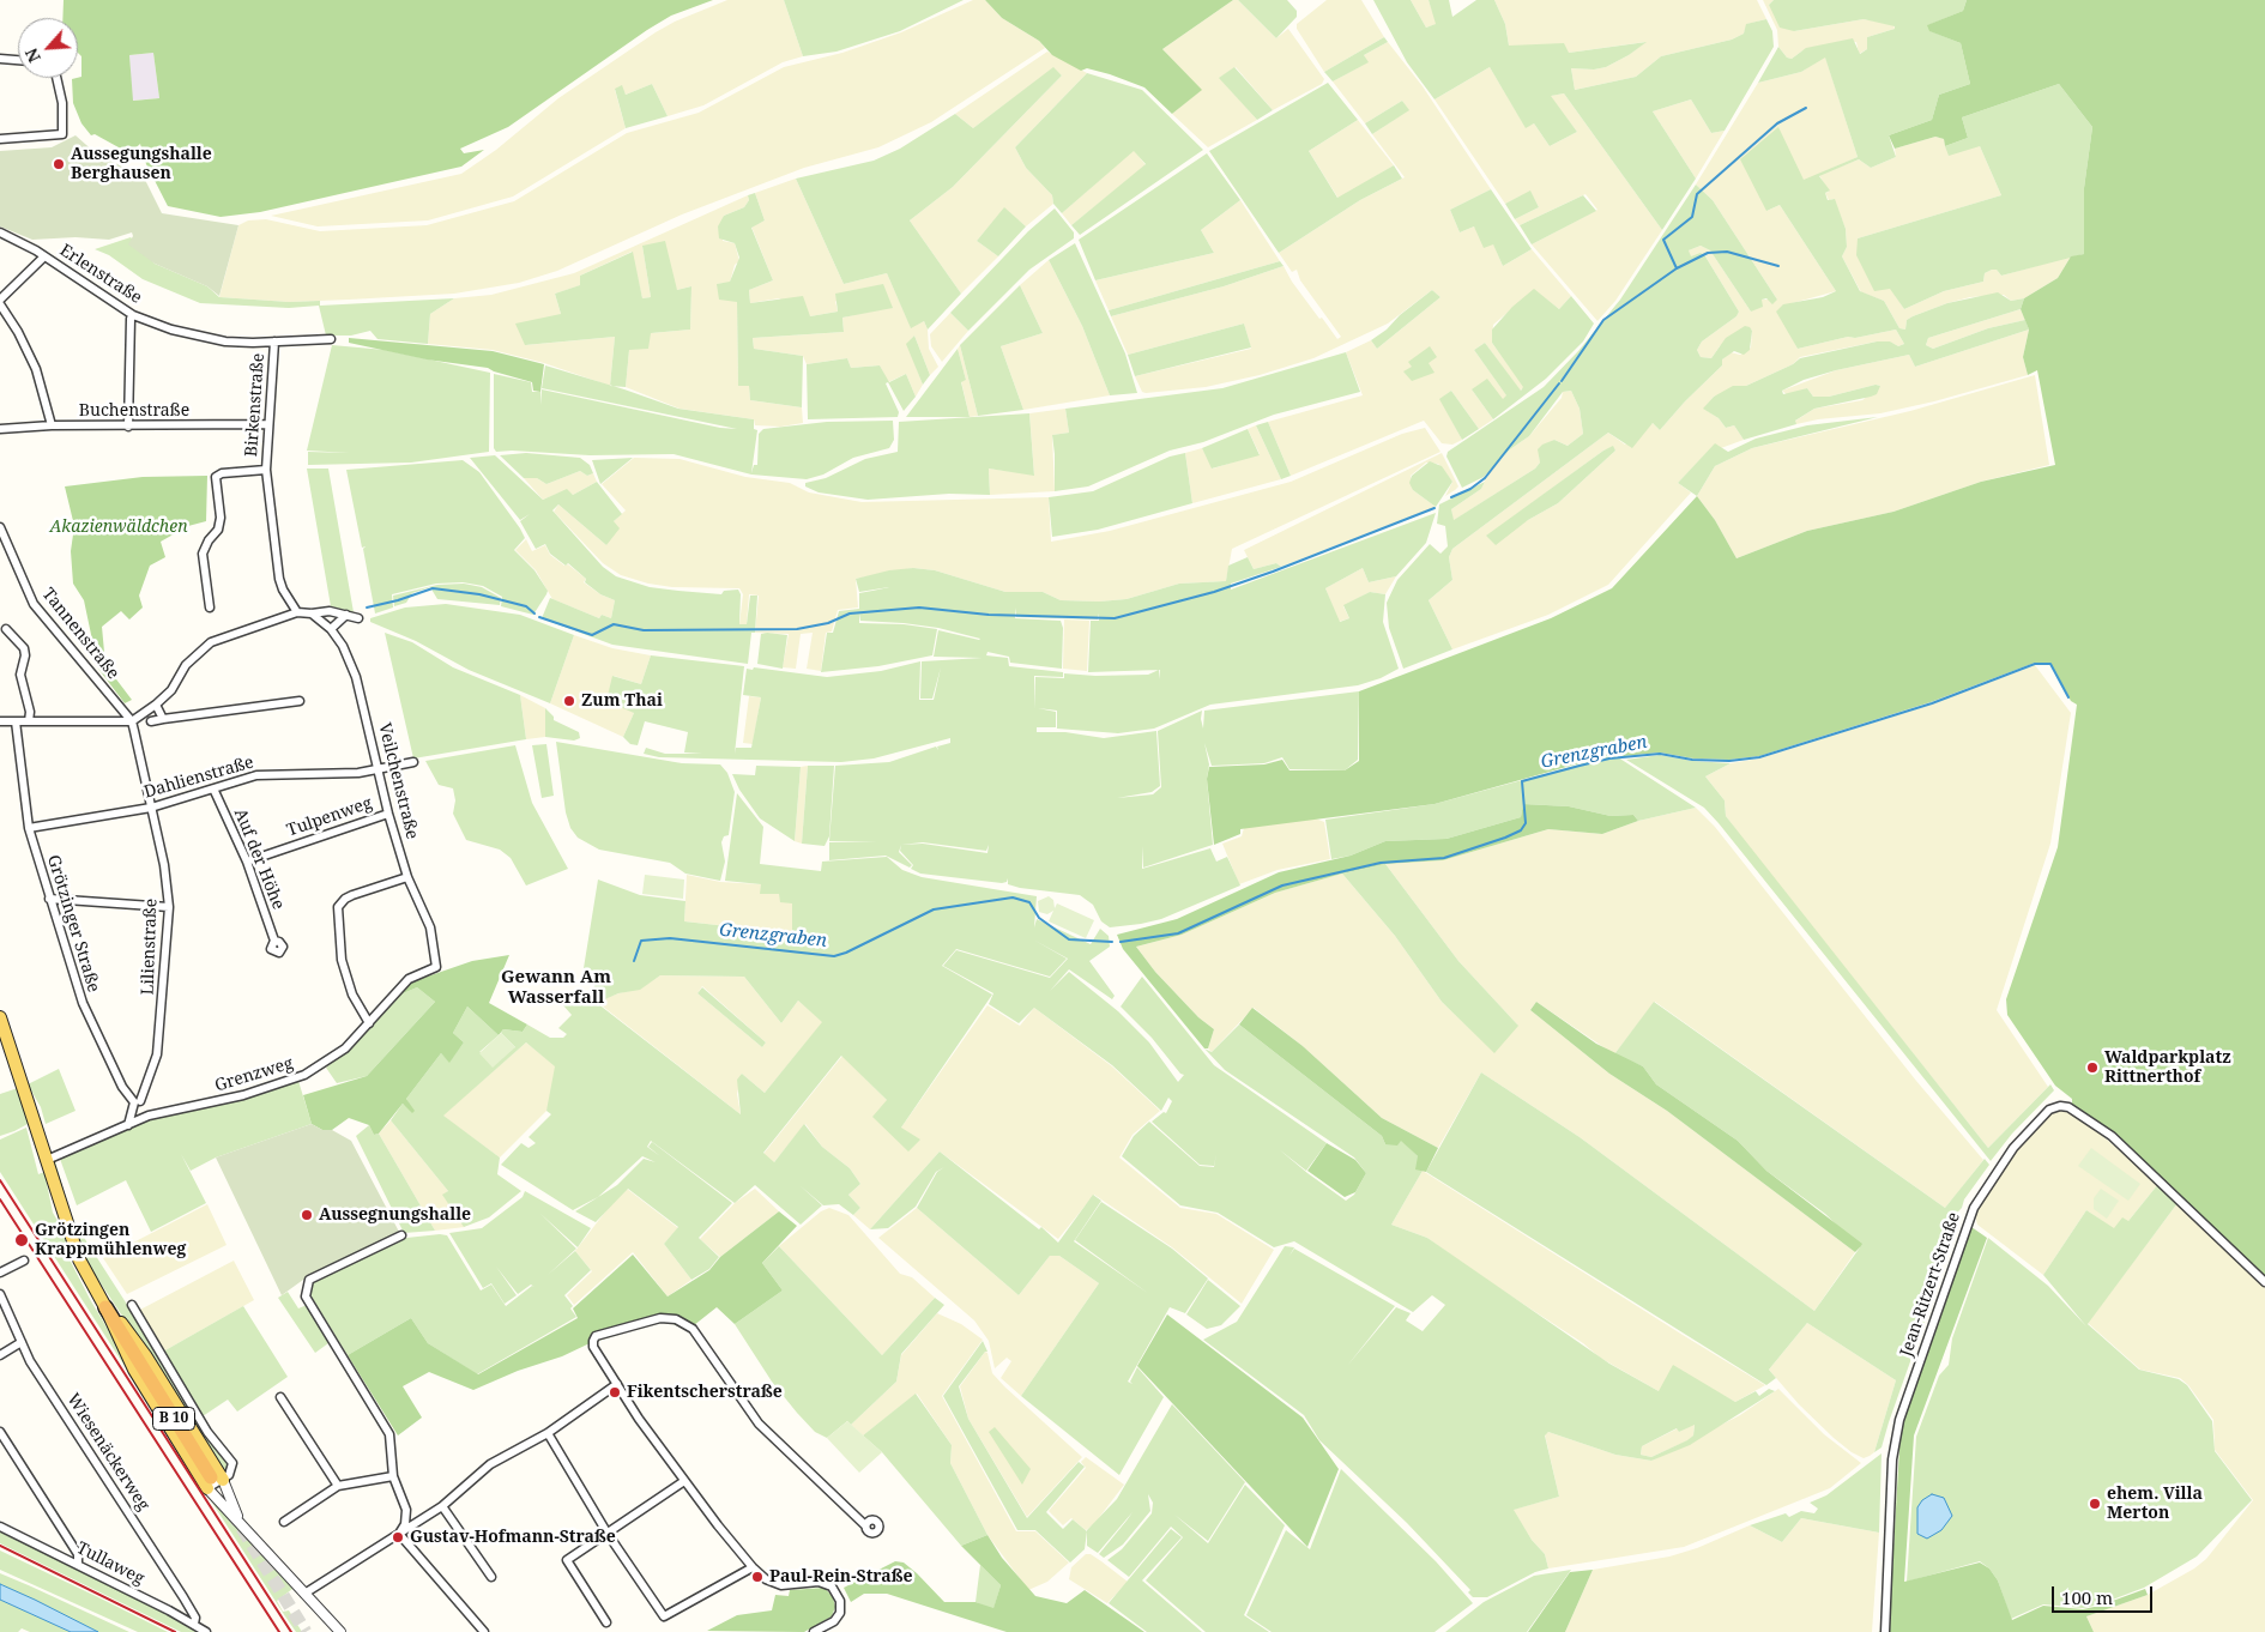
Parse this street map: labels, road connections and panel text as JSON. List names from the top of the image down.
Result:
{
  "streets": {
    "highway": ["B 10"],
    "street": [
      "Erlenstraße",
      "Birkenstraße",
      "Buchenstraße",
      "Tannenstraße",
      "Dahlienstraße",
      "Veilchenstraße",
      "Tulpenweg",
      "Auf der Höhe",
      "Grötzinger Straße",
      "Lilienstraße",
      "Grenzweg",
      "Jean-Ritzert-Straße",
      "Wiesenäckerweg",
      "Tullaweg"
    ]
  },
  "crossings": [
    ["Erlenstraße", "Birkenstraße"],
    ["Birkenstraße", "Buchenstraße"],
    ["Tannenstraße", "Lilienstraße"],
    ["Dahlienstraße", "Veilchenstraße"],
    ["Dahlienstraße", "Auf der Höhe"],
    ["Dahlienstraße", "Grötzinger Straße"],
    ["Dahlienstraße", "Lilienstraße"],
    ["Veilchenstraße", "Tulpenweg"],
    ["Veilchenstraße", "Grenzweg"],
    ["Tulpenweg", "Auf der Höhe"],
    ["Grötzinger Straße", "Lilienstraße"],
    ["Grenzweg", "B 10"],
    ["Wiesenäckerweg", "Tullaweg"]
  ],
  "districts": ["Gewann Am Wasserfall"],
  "water": ["Grenzgraben"],
  "parks": ["Akazienwäldchen"],
  "places": [
    "Aussegungshalle Berghausen",
    "Zum Thai",
    "Waldparkplatz Rittnerthof",
    "Aussegnungshalle",
    "Grötzingen Krappmühlenweg",
    "Fikentscherstraße",
    "ehem. Villa Merton",
    "Gustav-Hofmann-Straße",
    "Paul-Rein-Straße"
  ],
  "scale_bar": "100 m",
  "north": "bottom left"
}
